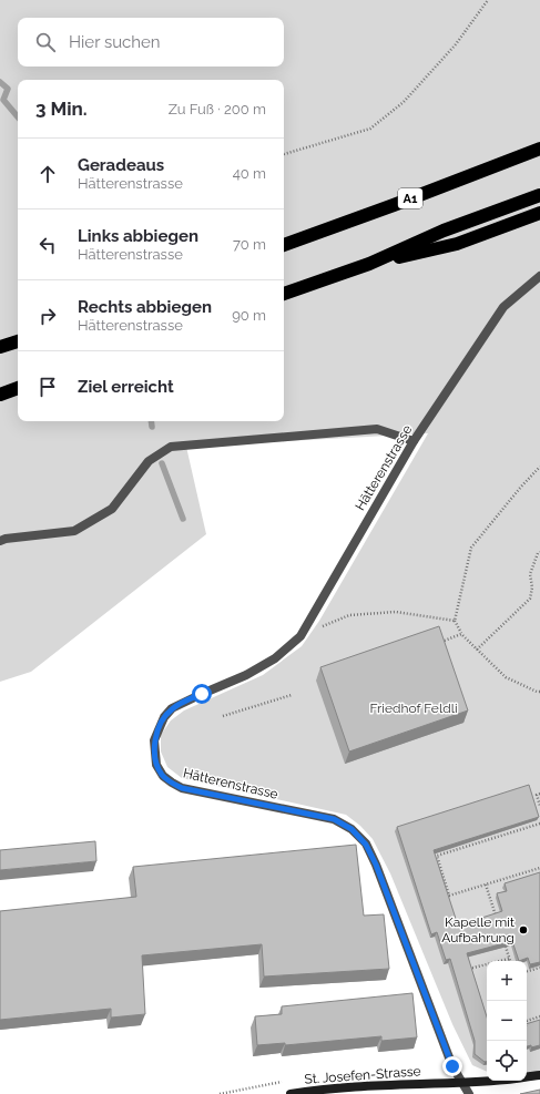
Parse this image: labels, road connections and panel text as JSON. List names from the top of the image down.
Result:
{
  "streets": {
    "highway": ["A1"],
    "street": ["Hätterenstrasse", "St. Josefen-Strasse"]
  },
  "crossings": [
    ["Hätterenstrasse", "St. Josefen-Strasse"]
  ],
  "parks": ["Friedhof Feldli"],
  "places": ["Kapelle mit Aufbahrung"],
  "page": {
    "search": "Hier suchen",
    "heading": ["3 Min.", "Zu Fuß · 200 m"],
    "list": [
      ["Geradeaus", "Hätterenstrasse", "40 m"],
      ["Links abbiegen", "Hätterenstrasse", "70 m"],
      ["Rechts abbiegen", "Hätterenstrasse", "90 m"],
      "Ziel erreicht"
    ],
    "map_buttons": ["+", "−"]
  }
}
